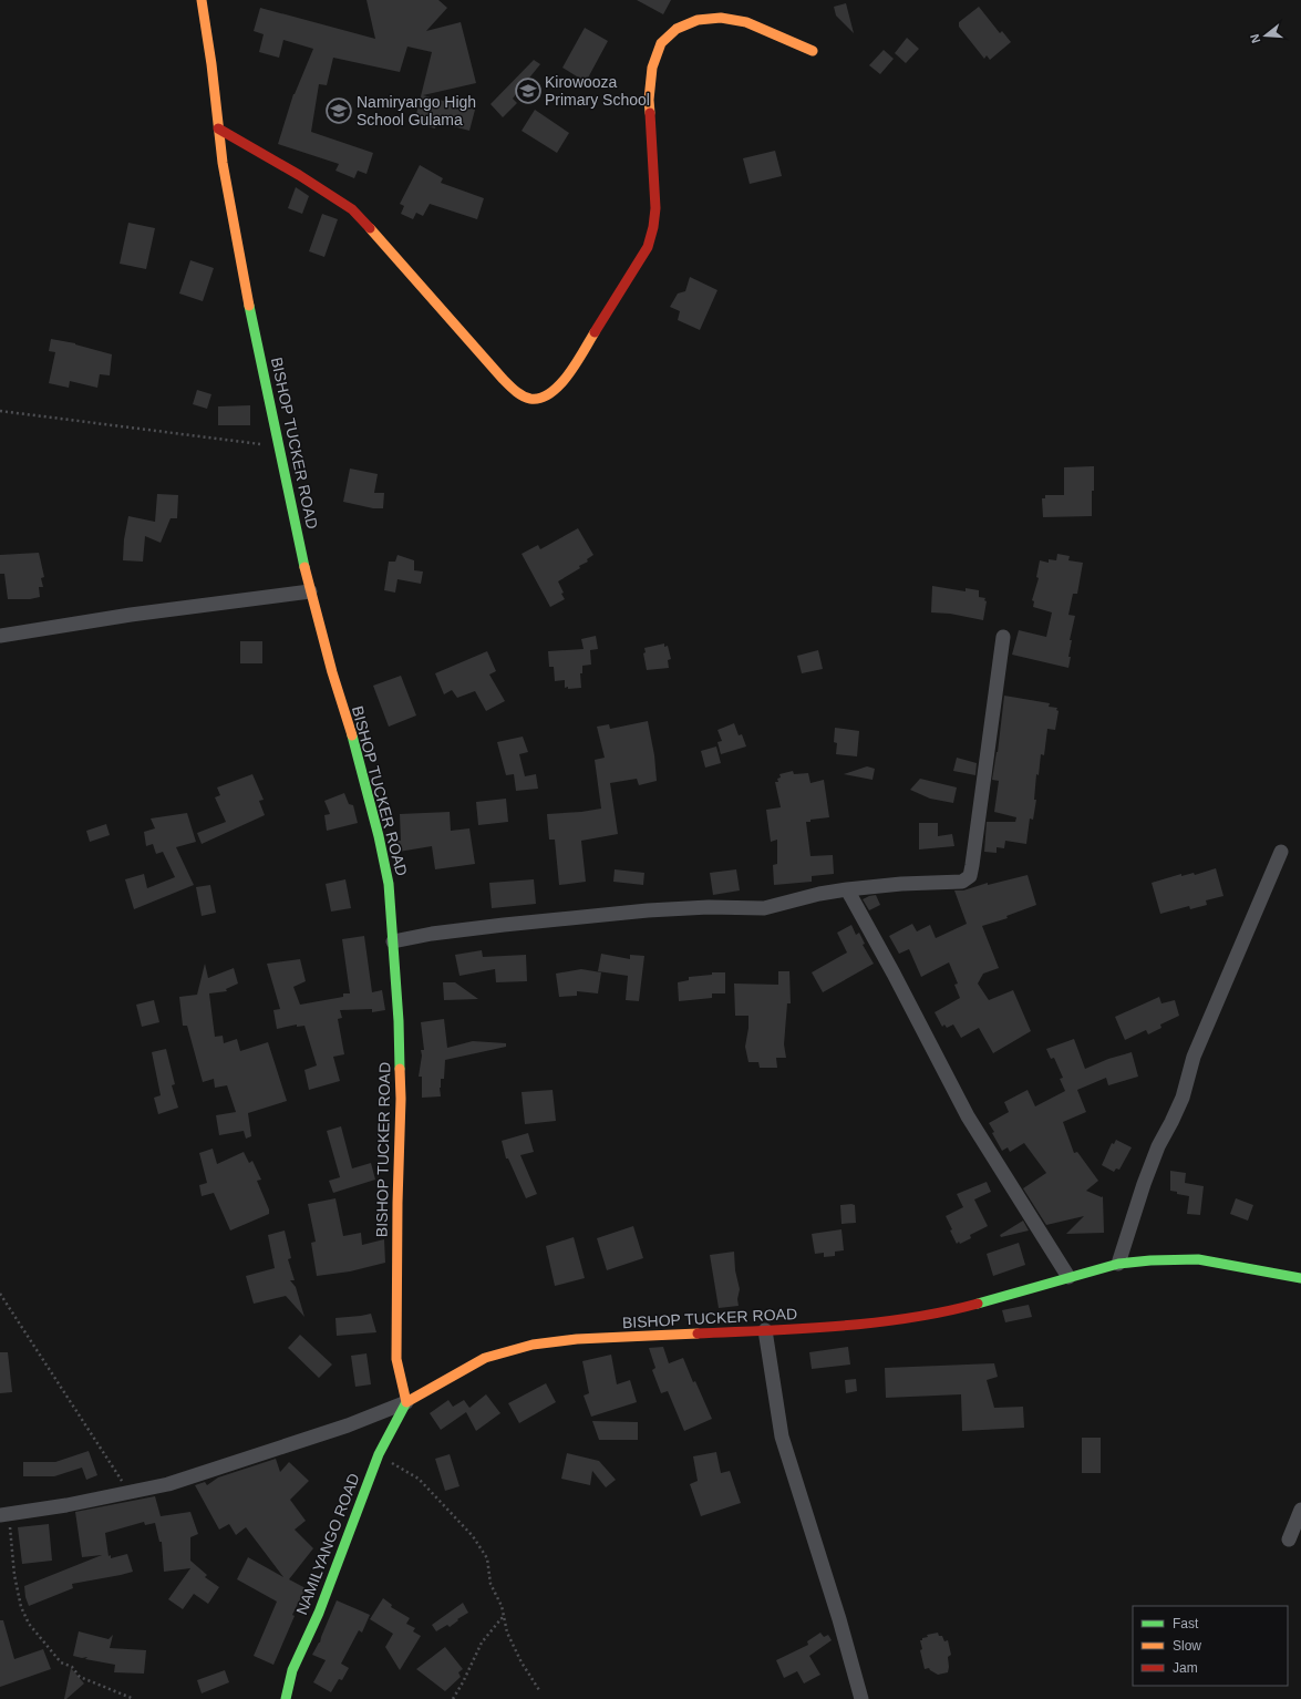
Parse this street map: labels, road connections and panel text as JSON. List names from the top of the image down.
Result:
{
  "streets": {
    "main road": ["BISHOP TUCKER ROAD", "NAMILYANGO ROAD"]
  },
  "crossings": [
    ["BISHOP TUCKER ROAD", "NAMILYANGO ROAD"]
  ],
  "places": {
    "school or university": ["Kirowooza Primary School", "Namiryango High School Gulama"]
  },
  "legend": ["Fast", "Slow", "Jam"],
  "north": "left"
}
